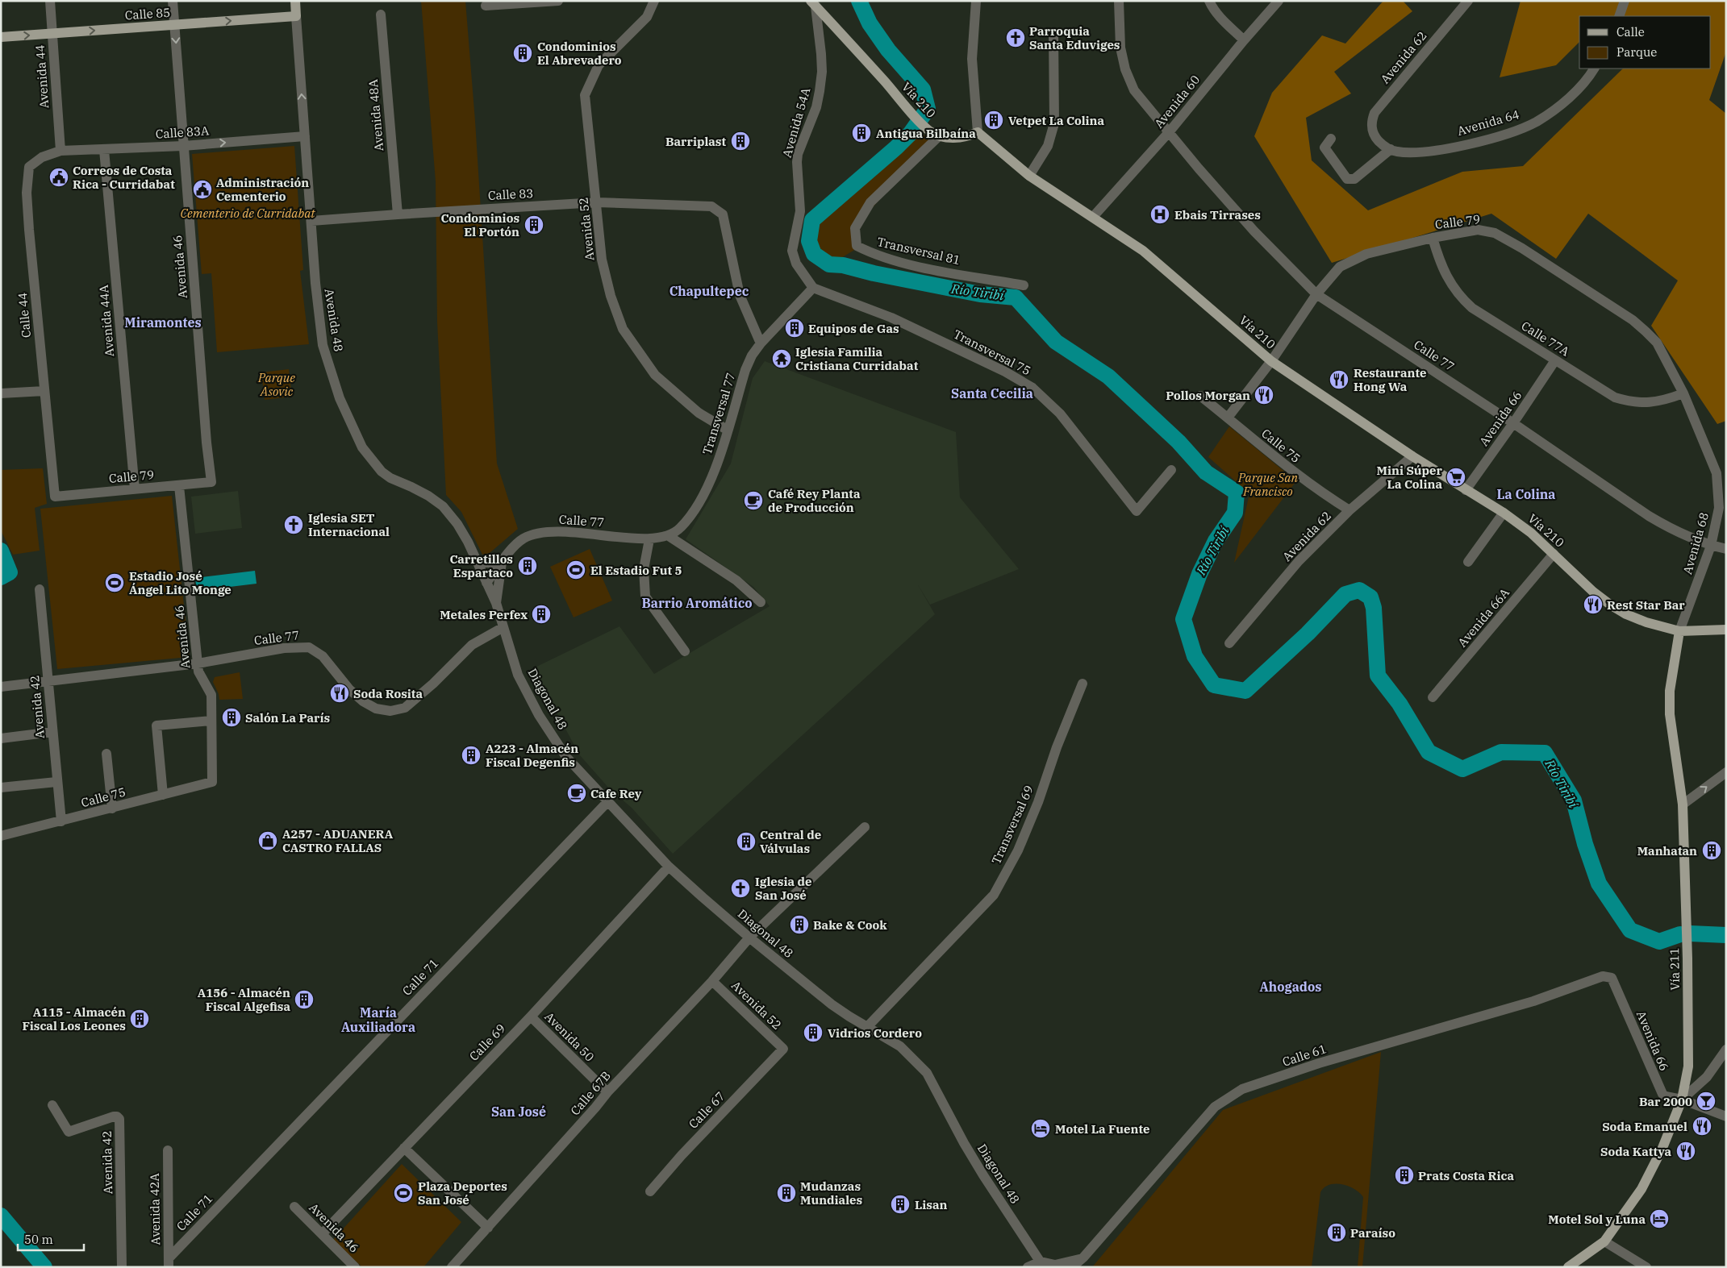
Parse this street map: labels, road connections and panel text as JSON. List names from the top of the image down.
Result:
{
  "streets": {
    "main road": [
      "Calle 85",
      "Vía 210",
      "Avenida 48",
      "Vía 211"
    ],
    "street": [
      "Avenida 62",
      "Avenida 44",
      "Avenida 60",
      "Avenida 48A",
      "Avenida 54A",
      "Avenida 64",
      "Calle 83A",
      "Calle 83",
      "Calle 79",
      "Avenida 52",
      "Transversal 81",
      "Avenida 46",
      "Calle 44",
      "Avenida 44A",
      "Calle 77A",
      "Transversal 75",
      "Calle 77",
      "Transversal 77",
      "Avenida 66",
      "Calle 75",
      "Avenida 68",
      "Avenida 66A",
      "Diagonal 48",
      "Avenida 42",
      "Transversal 69",
      "Calle 71",
      "Avenida 50",
      "Calle 69",
      "Calle 61",
      "Calle 67B",
      "Calle 67",
      "Avenida 42A"
    ]
  },
  "crossings": [
    ["Calle 85", "Avenida 44"],
    ["Calle 85", "Avenida 46"],
    ["Calle 85", "Avenida 48"],
    ["Avenida 62", "Vía 210"],
    ["Avenida 62", "Avenida 64"],
    ["Avenida 62", "Calle 75"],
    ["Avenida 44", "Calle 83A"],
    ["Avenida 44", "Calle 44"],
    ["Vía 210", "Avenida 60"],
    ["Vía 210", "Avenida 54A"],
    ["Vía 210", "Calle 79"],
    ["Vía 210", "Transversal 81"],
    ["Vía 210", "Avenida 66"],
    ["Vía 210", "Avenida 68"],
    ["Vía 210", "Avenida 66A"],
    ["Vía 210", "Vía 211"],
    ["Avenida 60", "Calle 77"],
    ["Avenida 48A", "Calle 83"],
    ["Avenida 54A", "Transversal 75"],
    ["Avenida 54A", "Transversal 77"],
    ["Calle 83A", "Avenida 46"],
    ["Calle 83A", "Calle 44"],
    ["Calle 83A", "Avenida 48"],
    ["Calle 83A", "Avenida 44A"],
    ["Calle 83", "Avenida 52"],
    ["Calle 83", "Avenida 48"],
    ["Calle 83", "Transversal 77"],
    ["Calle 79", "Avenida 46"],
    ["Calle 79", "Calle 44"],
    ["Calle 79", "Avenida 44A"],
    ["Calle 79", "Calle 77A"],
    ["Calle 79", "Calle 77"],
    ["Calle 79", "Avenida 68"],
    ["Avenida 52", "Transversal 77"],
    ["Avenida 52", "Calle 67B"],
    ["Avenida 52", "Calle 67"],
    ["Avenida 46", "Calle 77"],
    ["Avenida 46", "Calle 75"],
    ["Avenida 46", "Calle 69"],
    ["Avenida 48", "Calle 77"],
    ["Avenida 48", "Diagonal 48"],
    ["Calle 77A", "Avenida 66"],
    ["Calle 77A", "Avenida 68"],
    ["Transversal 75", "Transversal 77"],
    ["Calle 77", "Avenida 66"],
    ["Calle 77", "Avenida 68"],
    ["Calle 77", "Diagonal 48"],
    ["Calle 77", "Avenida 42"],
    ["Avenida 66", "Vía 211"],
    ["Avenida 66", "Calle 61"],
    ["Calle 75", "Avenida 42"],
    ["Avenida 68", "Vía 211"],
    ["Diagonal 48", "Transversal 69"],
    ["Diagonal 48", "Calle 71"],
    ["Diagonal 48", "Calle 69"],
    ["Diagonal 48", "Calle 67B"],
    ["Calle 71", "Avenida 42A"],
    ["Avenida 50", "Calle 69"],
    ["Avenida 50", "Calle 67B"]
  ],
  "one_way": ["Calle 85", "Calle 83A"],
  "districts": [
    "Chapultepec",
    "Miramontes",
    "Santa Cecilia",
    "La Colina",
    "Barrio Aromático",
    "Ahogados",
    "María Auxiliadora",
    "San José"
  ],
  "water": ["Río Tiribí"],
  "parks": ["Cementerio de Curridabat", "Parque Asovic", "Parque San Francisco"],
  "places": {
    "church": ["Parroquia Santa Eduviges", "Iglesia SET Internacional", "Iglesia de San José"],
    "building": [
      "Condominios El Abrevadero",
      "Vetpet La Colina",
      "Antigua Bilbaína",
      "Barriplast",
      "Condominios El Portón",
      "Equipos de Gas",
      "Carretillos Espartaco",
      "Metales Perfex",
      "Salón La París",
      "A223 - Almacén Fiscal Degenfis",
      "Central de Válvulas",
      "Manhatan",
      "Bake & Cook",
      "A156 - Almacén Fiscal Algefisa",
      "A115 - Almacén Fiscal Los Leones",
      "Vidrios Cordero",
      "Prats Costa Rica",
      "Mudanzas Mundiales",
      "Lisan",
      "Paraíso"
    ],
    "public building": ["Correos de Costa Rica - Curridabat", "Administración Cementerio"],
    "hospital": ["Ebais Tirrases"],
    "temple": ["Iglesia Familia Cristiana Curridabat"],
    "restaurant": [
      "Restaurante Hong Wa",
      "Pollos Morgan",
      "Rest Star Bar",
      "Soda Rosita",
      "Soda Emanuel",
      "Soda Kattya"
    ],
    "supermarket": ["Mini Súper La Colina"],
    "cafe": ["Café Rey Planta de Producción", "Cafe Rey"],
    "sports": ["El Estadio Fut 5", "Estadio José Ángel Lito Monge", "Plaza Deportes San José"],
    "shop": ["A257 - ADUANERA CASTRO FALLAS"],
    "bar": ["Bar 2000"],
    "hotel": ["Motel La Fuente", "Motel Sol y Luna"]
  },
  "legend": ["Calle", "Parque"],
  "scale_bar": "50 m"
}
